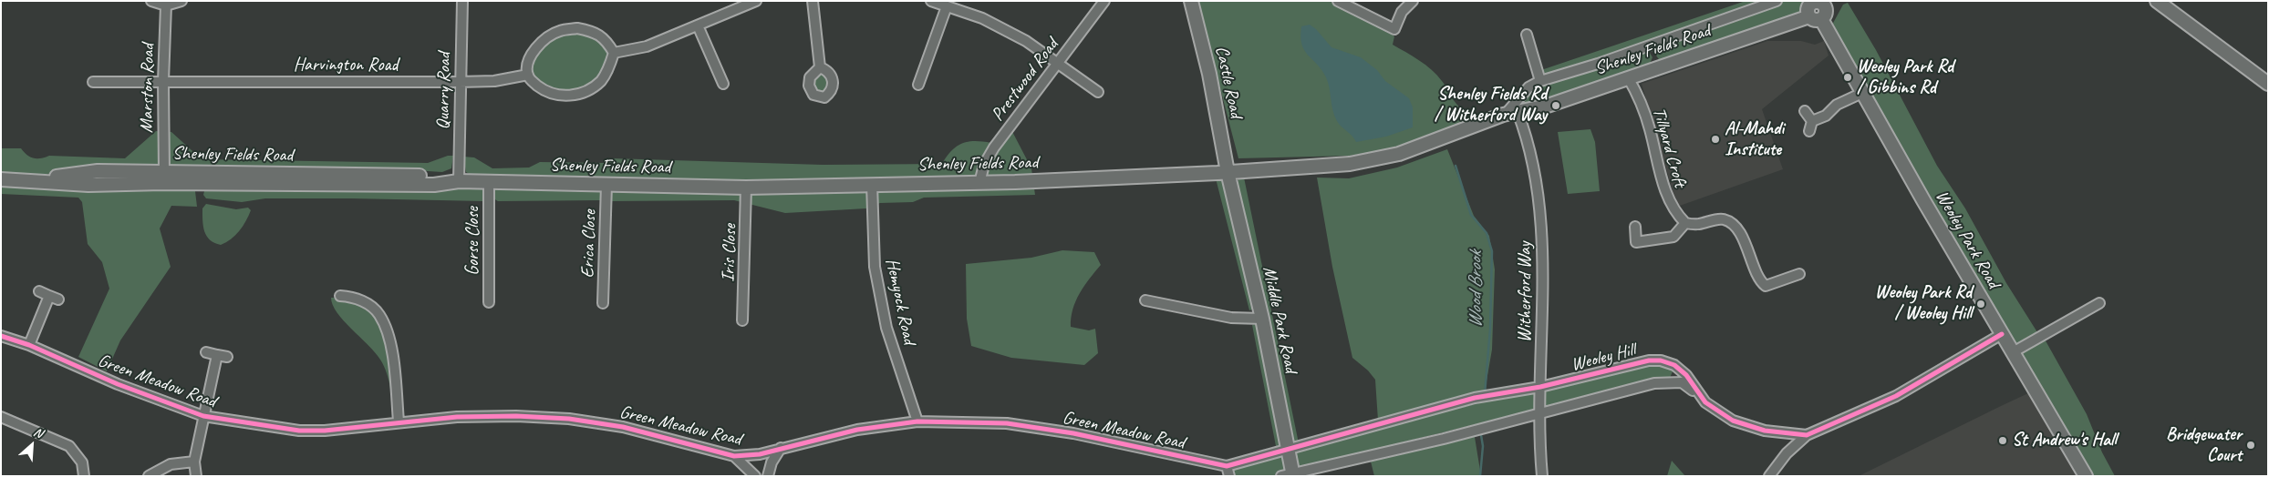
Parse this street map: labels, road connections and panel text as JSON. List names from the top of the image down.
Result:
{
  "streets": {
    "street": [
      "Shenley Fields Road",
      "Harvington Road",
      "Prestwood Road",
      "Castle Road",
      "Marston Road",
      "Quarry Road",
      "Tillyard Croft",
      "Weoley Park Road",
      "Gorse Close",
      "Erica Close",
      "Iris Close",
      "Witherford Way",
      "Hemyock Road",
      "Middle Park Road",
      "Weoley Hill",
      "Green Meadow Road"
    ]
  },
  "crossings": [
    ["Shenley Fields Road", "Prestwood Road"],
    ["Shenley Fields Road", "Castle Road"],
    ["Shenley Fields Road", "Marston Road"],
    ["Shenley Fields Road", "Quarry Road"],
    ["Shenley Fields Road", "Tillyard Croft"],
    ["Shenley Fields Road", "Weoley Park Road"],
    ["Shenley Fields Road", "Gorse Close"],
    ["Shenley Fields Road", "Erica Close"],
    ["Shenley Fields Road", "Iris Close"],
    ["Shenley Fields Road", "Witherford Way"],
    ["Shenley Fields Road", "Hemyock Road"],
    ["Shenley Fields Road", "Middle Park Road"],
    ["Harvington Road", "Marston Road"],
    ["Harvington Road", "Quarry Road"],
    ["Castle Road", "Middle Park Road"],
    ["Weoley Park Road", "Weoley Hill"],
    ["Witherford Way", "Weoley Hill"],
    ["Hemyock Road", "Green Meadow Road"],
    ["Middle Park Road", "Weoley Hill"],
    ["Weoley Hill", "Green Meadow Road"]
  ],
  "water": ["Wood Brook"],
  "places": [
    "Weoley Park Rd / Gibbins Rd",
    "Shenley Fields Rd / Witherford Way",
    "Al-Mahdi Institute",
    "Weoley Park Rd / Weoley Hill",
    "St Andrew's Hall",
    "Bridgewater Court"
  ],
  "north": "top right"
}
